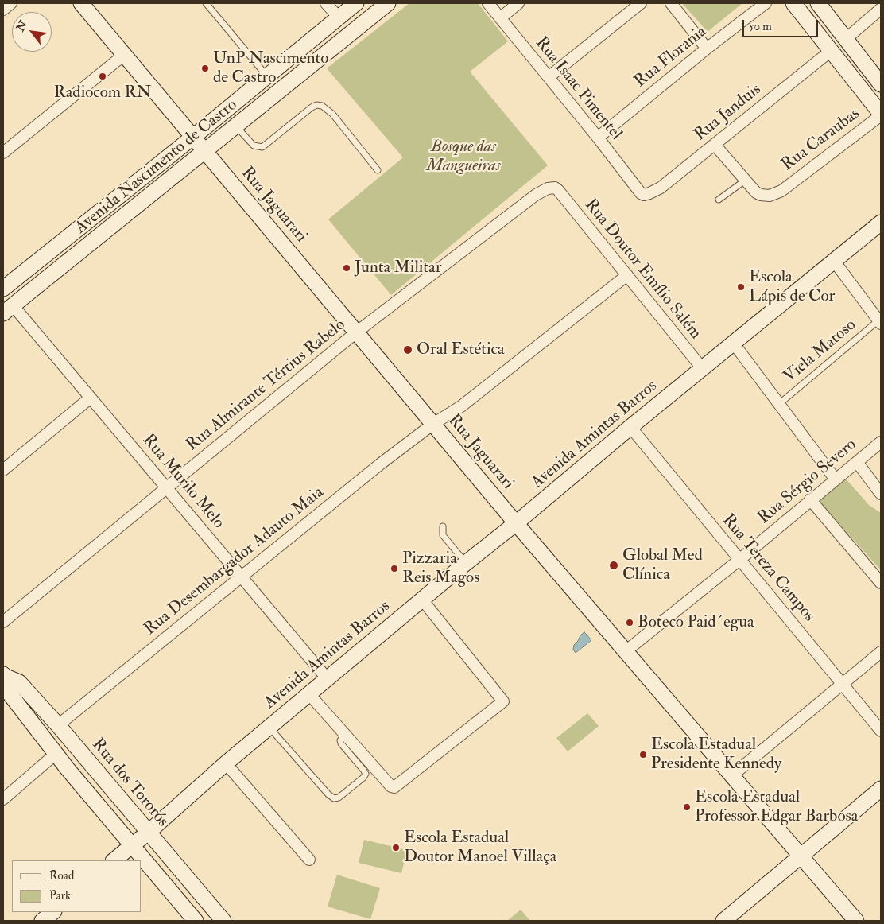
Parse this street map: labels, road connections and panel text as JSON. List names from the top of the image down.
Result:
{
  "streets": {
    "main road": [
      "Avenida Nascimento de Castro",
      "Rua Jaguarari",
      "Avenida Amintas Barros",
      "Rua dos Tororós"
    ],
    "street": [
      "Rua Florania",
      "Rua Isaac Pimentel",
      "Rua Janduis",
      "Rua Caraubas",
      "Rua Doutor Emílio Salém",
      "Rua Almirante Tértius Rabelo",
      "Rua Murilo Melo",
      "Rua Sérgio Severo",
      "Rua Desembargador Adauto Maia",
      "Rua Tereza Campos"
    ],
    "lane": ["Viela Matoso"]
  },
  "crossings": [
    ["Rua Florania", "Rua Isaac Pimentel"],
    ["Rua Isaac Pimentel", "Rua Janduis"],
    ["Avenida Nascimento de Castro", "Rua Jaguarari"],
    ["Avenida Nascimento de Castro", "Rua Murilo Melo"],
    ["Rua Jaguarari", "Rua Almirante Tértius Rabelo"],
    ["Rua Jaguarari", "Avenida Amintas Barros"],
    ["Rua Jaguarari", "Rua Sérgio Severo"],
    ["Rua Jaguarari", "Rua Desembargador Adauto Maia"],
    ["Rua Doutor Emílio Salém", "Rua Almirante Tértius Rabelo"],
    ["Rua Doutor Emílio Salém", "Avenida Amintas Barros"],
    ["Rua Doutor Emílio Salém", "Rua Desembargador Adauto Maia"],
    ["Rua Almirante Tértius Rabelo", "Rua Murilo Melo"],
    ["Avenida Amintas Barros", "Rua Murilo Melo"],
    ["Avenida Amintas Barros", "Rua Tereza Campos"],
    ["Avenida Amintas Barros", "Rua dos Tororós"],
    ["Rua Murilo Melo", "Rua Desembargador Adauto Maia"],
    ["Rua Sérgio Severo", "Rua Tereza Campos"],
    ["Rua Desembargador Adauto Maia", "Rua dos Tororós"]
  ],
  "parks": ["Bosque das Mangueiras"],
  "places": [
    "UnP Nascimento de Castro",
    "Radiocom RN",
    "Junta Militar",
    "Escola Lápis de Cor",
    "Oral Estética",
    "Global Med Clínica",
    "Pizzaria Reis Magos",
    "Boteco Paid´egua",
    "Escola Estadual Presidente Kennedy",
    "Escola Estadual Professor Edgar Barbosa",
    "Escola Estadual Doutor Manoel Villaça"
  ],
  "legend": ["Road", "Park"],
  "scale_bar": "50 m",
  "north": "top left"
}
